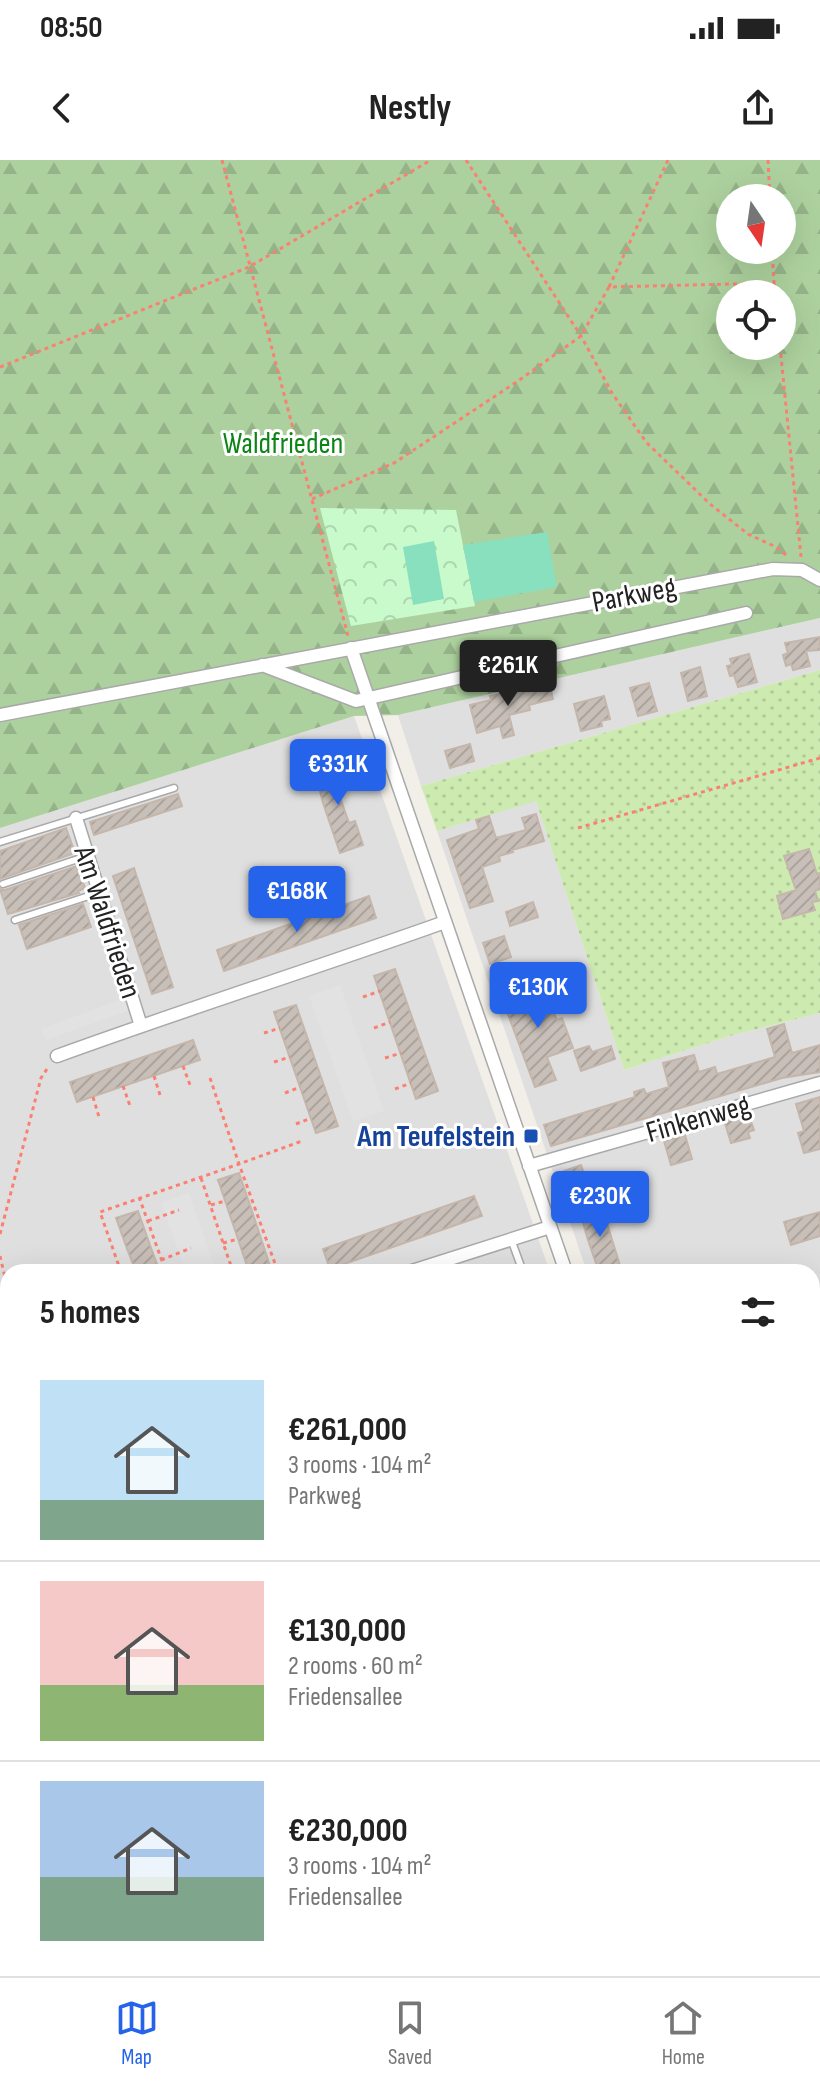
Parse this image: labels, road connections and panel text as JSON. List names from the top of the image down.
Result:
{
  "streets": {
    "street": ["Parkweg", "Am Waldfrieden", "Finkenweg"]
  },
  "parks": ["Waldfrieden"],
  "places": {
    "transit": ["Am Teufelstein"]
  },
  "north": "bottom",
  "page": {
    "status": "08:50",
    "header": "Nestly",
    "price": [
      "€261K",
      "€331K",
      "€168K",
      "€130K",
      "€230K"
    ],
    "heading": "5 homes",
    "list": [
      {
        "name": "€261,000",
        "note": "3 rooms · 104 m² · Parkweg"
      },
      {
        "name": "€130,000",
        "note": "2 rooms · 60 m² · Friedensallee"
      },
      {
        "name": "€230,000",
        "note": "3 rooms · 104 m² · Friedensallee"
      }
    ],
    "tabs": ["Map", "Saved", "Home"]
  }
}
